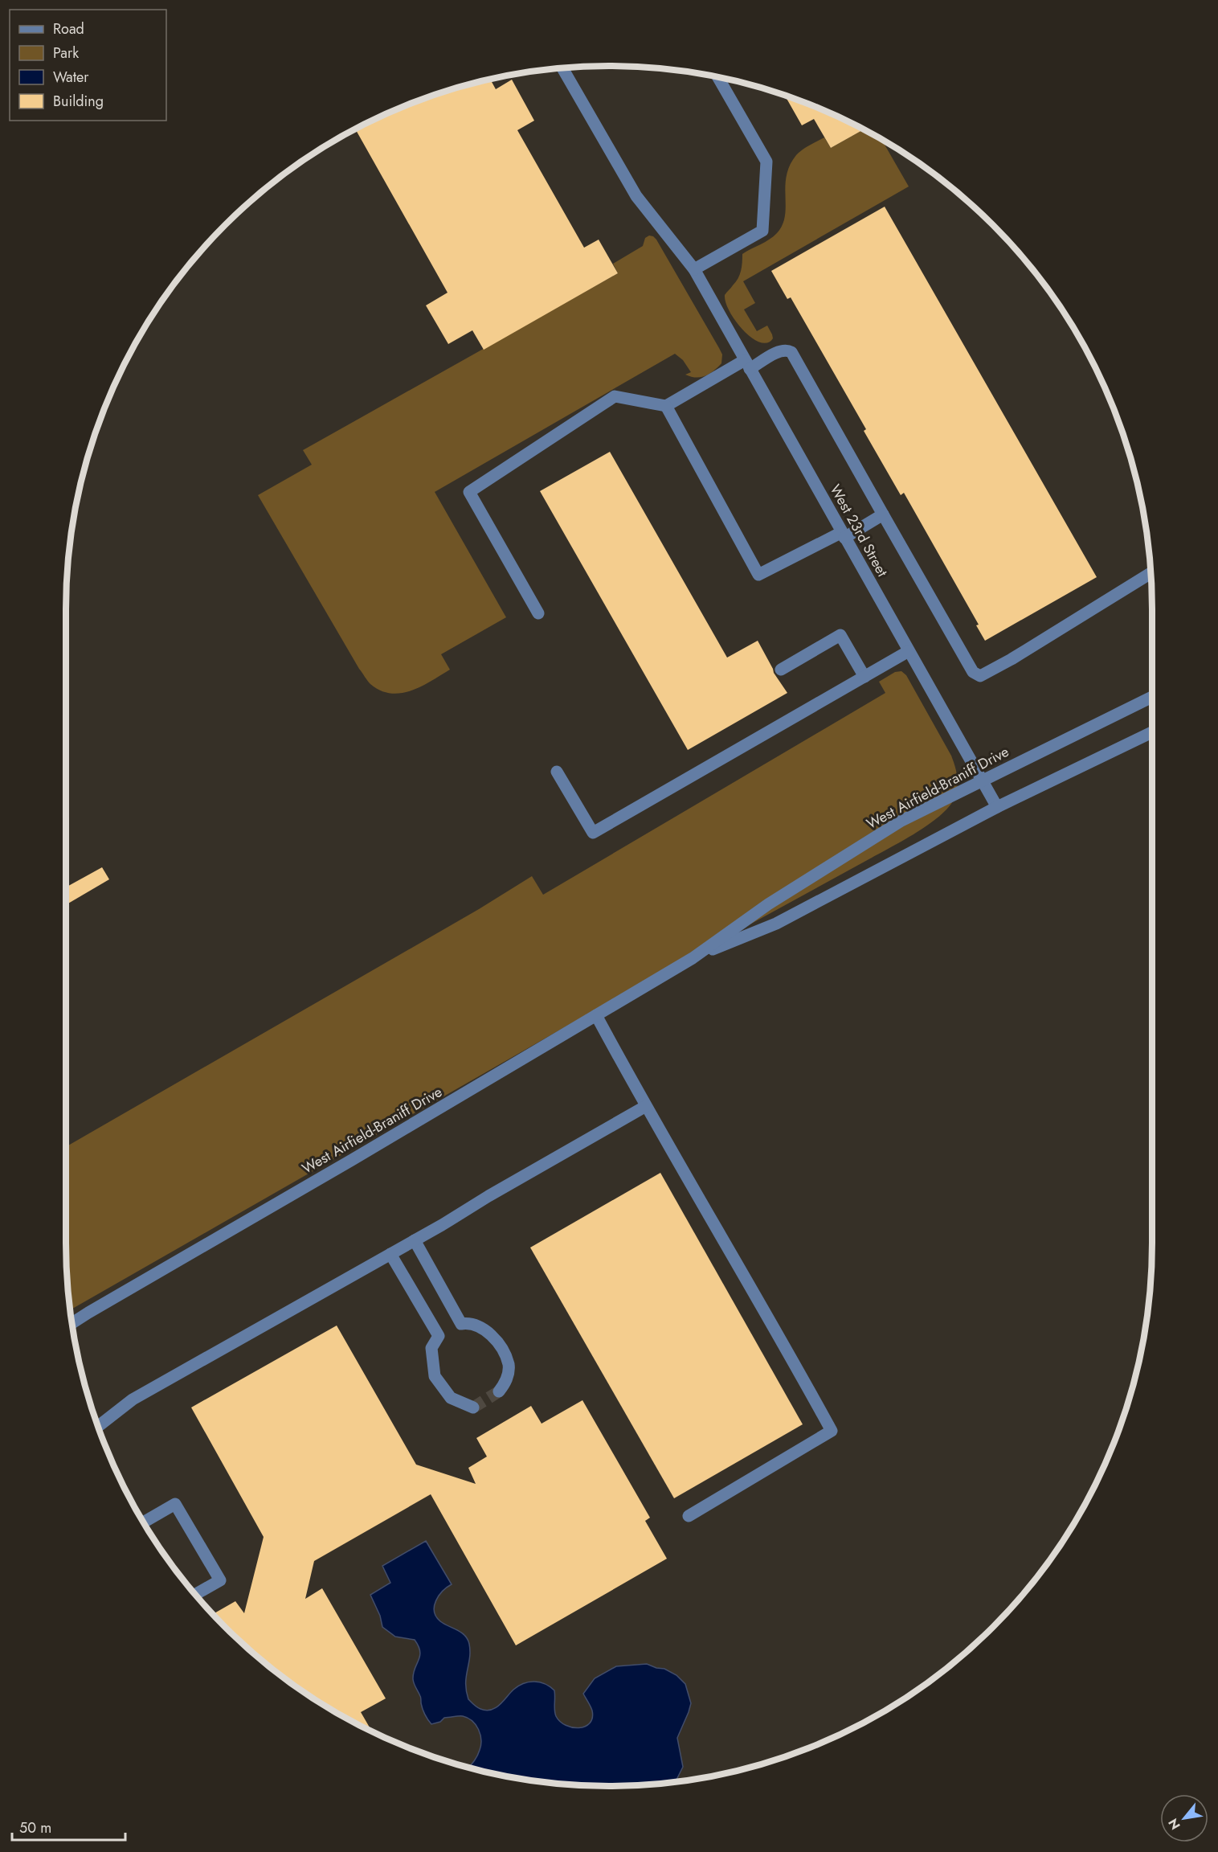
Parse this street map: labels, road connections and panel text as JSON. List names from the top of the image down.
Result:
{
  "streets": {
    "street": ["West 23rd Street", "West Airfield-Braniff Drive"]
  },
  "crossings": [
    ["West 23rd Street", "West Airfield-Braniff Drive"]
  ],
  "legend": [
    "Road",
    "Park",
    "Water",
    "Building"
  ],
  "scale_bar": "50 m",
  "north": "bottom left"
}
